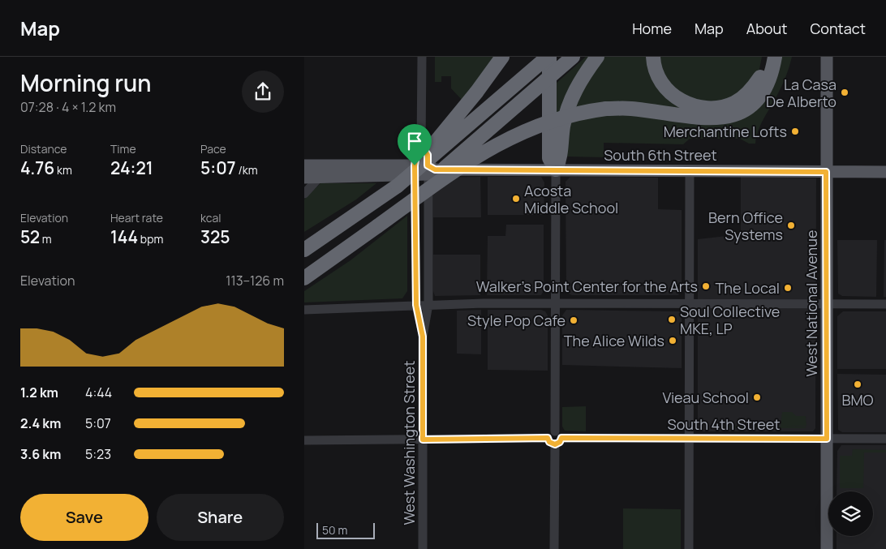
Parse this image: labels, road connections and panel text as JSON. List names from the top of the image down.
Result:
{
  "streets": {
    "main road": ["South 6th Street", "West National Avenue"],
    "street": ["South 4th Street", "West Washington Street"]
  },
  "crossings": [
    ["South 6th Street", "West National Avenue"],
    ["South 6th Street", "West Washington Street"],
    ["West National Avenue", "South 4th Street"],
    ["South 4th Street", "West Washington Street"]
  ],
  "places": [
    "La Casa De Alberto",
    "Merchantine Lofts",
    "Acosta Middle School",
    "Bern Office Systems",
    "Walker's Point Center for the Arts",
    "The Local",
    "Soul Collective MKE, LP",
    "Style Pop Cafe",
    "The Alice Wilds",
    "BMO",
    "Vieau School"
  ],
  "scale_bar": "50 m",
  "page": {
    "header": "Map",
    "nav": [
      "Home",
      "Map",
      "About",
      "Contact"
    ],
    "heading": ["Morning run", "07:28 · 4 × 1.2 km"],
    "stats": [
      ["Distance", "4.76 km"],
      ["Time", "24:21"],
      ["Pace", "5:07 /km"],
      ["Elevation", "52 m"],
      ["Heart rate", "144 bpm"],
      ["kcal", "325"]
    ],
    "chart": ["Elevation", "113–126 m"],
    "list": [
      {
        "name": "1.2 km",
        "note": "4:44"
      },
      {
        "name": "2.4 km",
        "note": "5:07"
      },
      {
        "name": "3.6 km",
        "note": "5:23"
      }
    ],
    "buttons": ["Save", "Share"],
    "scale": "50 m"
  }
}
